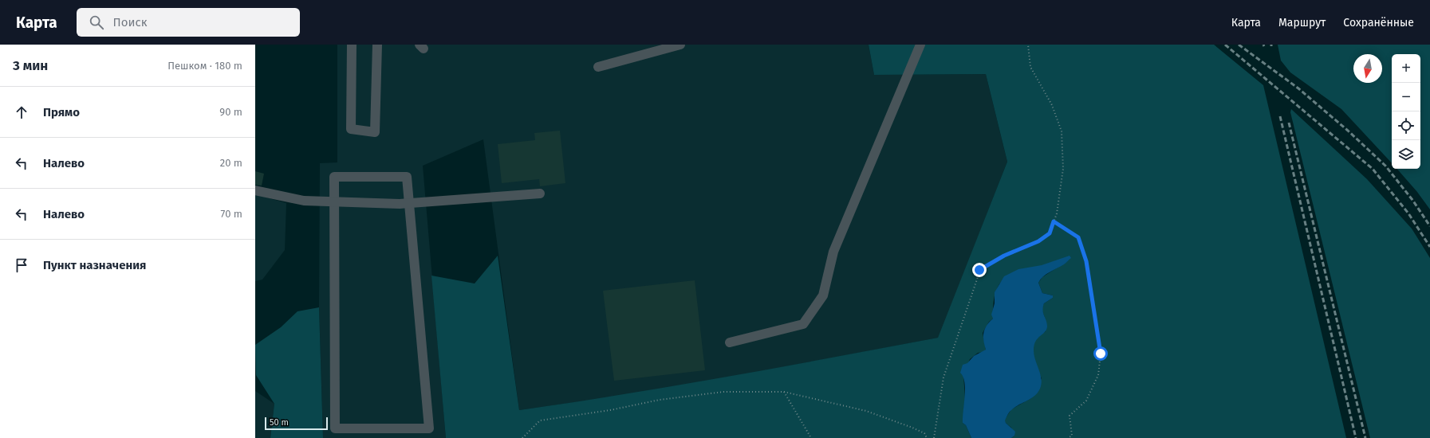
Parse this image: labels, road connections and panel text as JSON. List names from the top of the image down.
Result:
{
  "scale_bar": "50 m",
  "north": "bottom",
  "page": {
    "header": "Карта",
    "search": "Поиск",
    "nav": ["Карта", "Маршрут", "Сохранённые"],
    "heading": ["3 мин", "Пешком · 180 m"],
    "map_buttons": ["+", "−"],
    "list": [
      ["Прямо", "90 m"],
      ["Налево", "20 m"],
      ["Налево", "70 m"],
      "Пункт назначения"
    ],
    "scale": "50 m"
  }
}
